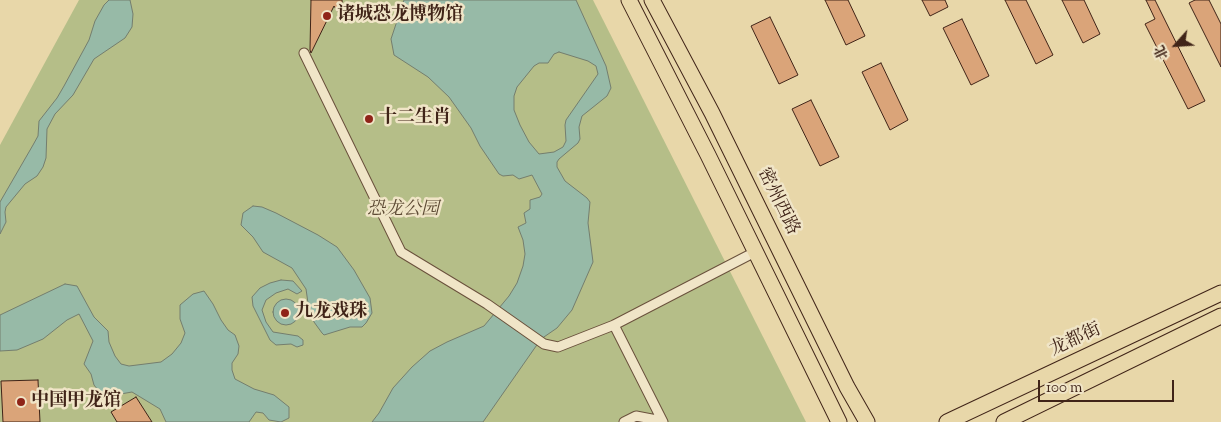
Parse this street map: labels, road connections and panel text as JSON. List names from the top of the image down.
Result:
{
  "streets": {
    "main road": ["密州西路", "龙都街"]
  },
  "parks": ["恐龙公园"],
  "places": [
    "诸城恐龙博物馆",
    "十二生肖",
    "九龙戏珠",
    "中国甲龙馆"
  ],
  "scale_bar": "100 m",
  "north": "bottom left"
}
